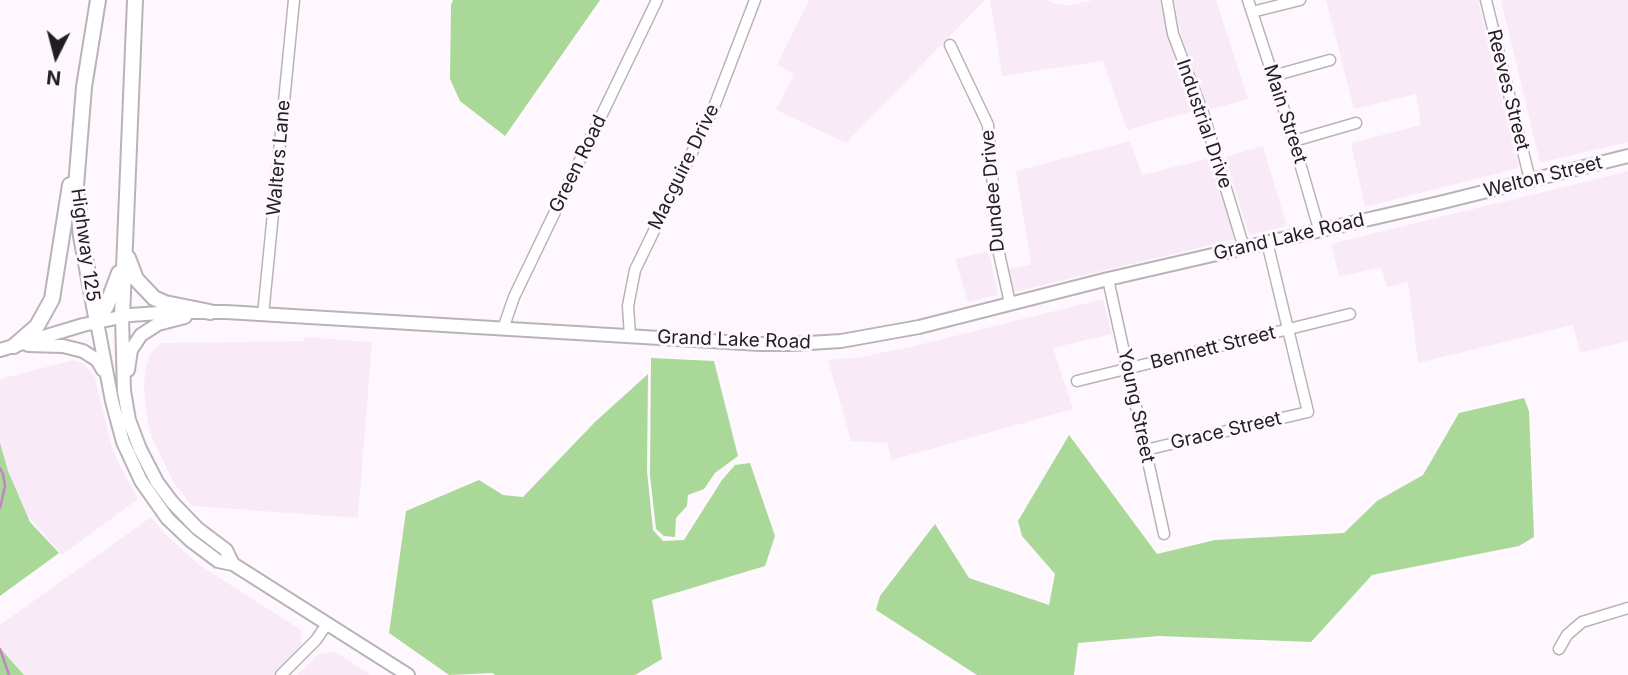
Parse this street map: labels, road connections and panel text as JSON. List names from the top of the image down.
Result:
{
  "streets": {
    "highway": ["Highway 125"],
    "main road": ["Welton Street", "Grand Lake Road"],
    "street": [
      "Reeves Street",
      "Main Street",
      "Industrial Drive",
      "Walters Lane",
      "Green Road",
      "Macguire Drive",
      "Dundee Drive",
      "Bennett Street",
      "Young Street",
      "Grace Street"
    ]
  },
  "crossings": [
    ["Reeves Street", "Welton Street"],
    ["Main Street", "Grand Lake Road"],
    ["Industrial Drive", "Grand Lake Road"],
    ["Walters Lane", "Grand Lake Road"],
    ["Green Road", "Grand Lake Road"],
    ["Macguire Drive", "Grand Lake Road"],
    ["Welton Street", "Grand Lake Road"],
    ["Dundee Drive", "Grand Lake Road"],
    ["Grand Lake Road", "Highway 125"],
    ["Grand Lake Road", "Young Street"],
    ["Bennett Street", "Young Street"],
    ["Bennett Street", "Grace Street"],
    ["Young Street", "Grace Street"]
  ],
  "north": "bottom"
}
